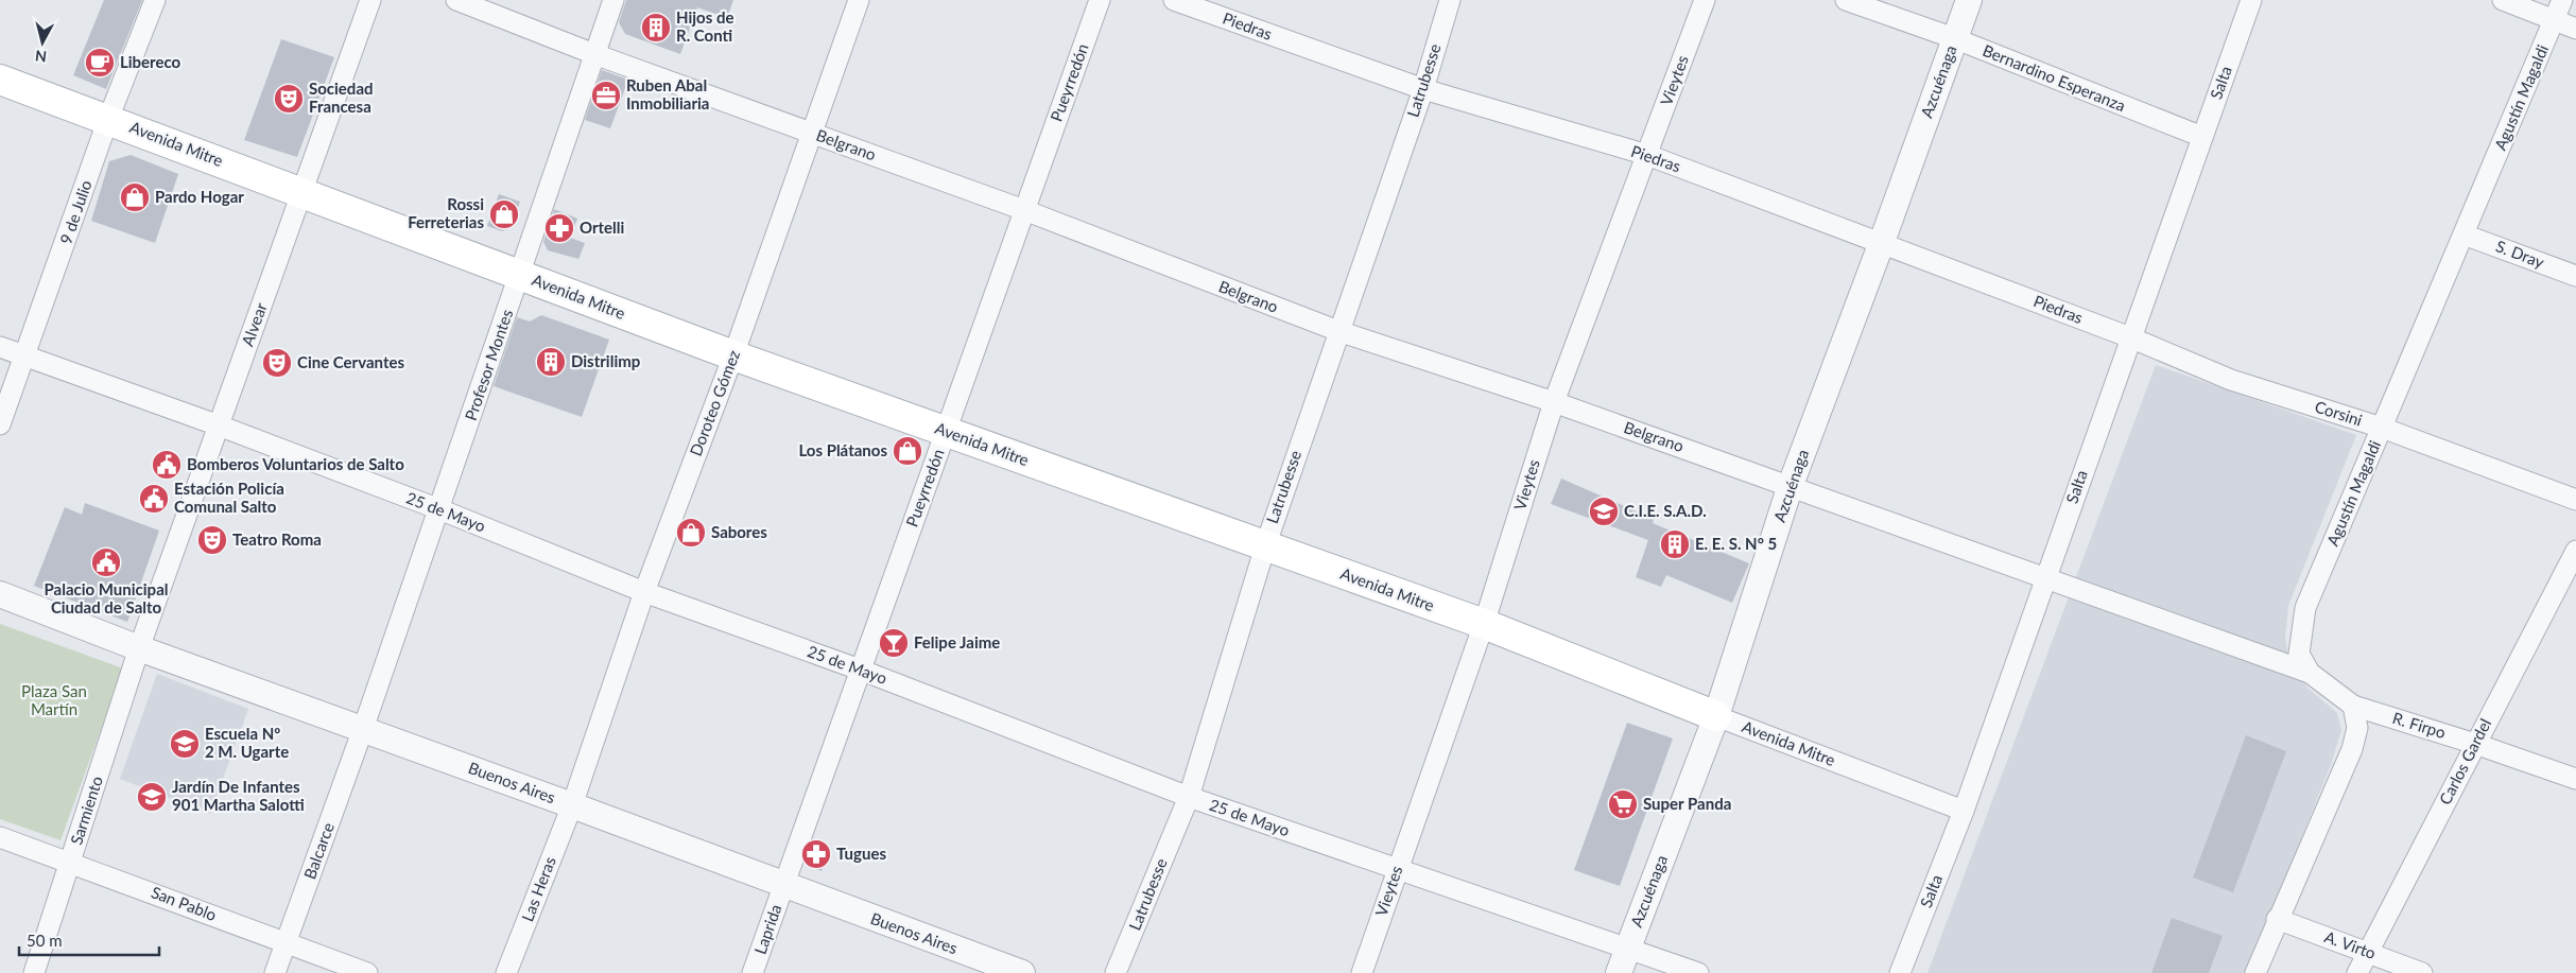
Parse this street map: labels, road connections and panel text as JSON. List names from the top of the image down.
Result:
{
  "streets": {
    "main road": ["Avenida Mitre"],
    "street": [
      "Piedras",
      "Bernardino Esperanza",
      "Latrubesse",
      "Vieytes",
      "Azcuénaga",
      "Pueyrredón",
      "Salta",
      "Agustín Magaldi",
      "Belgrano",
      "9 de Julio",
      "S. Dray",
      "Alvear",
      "Profesor Montes",
      "Doroteo Gómez",
      "Corsini",
      "25 de Mayo",
      "R. Firpo",
      "Carlos Gardel",
      "Buenos Aires",
      "Sarmiento",
      "Balcarce",
      "Las Heras",
      "San Pablo",
      "Laprida",
      "A. Virto"
    ]
  },
  "crossings": [
    ["Piedras", "Latrubesse"],
    ["Piedras", "Vieytes"],
    ["Piedras", "Azcuénaga"],
    ["Piedras", "Salta"],
    ["Piedras", "Corsini"],
    ["Bernardino Esperanza", "Azcuénaga"],
    ["Bernardino Esperanza", "Salta"],
    ["Latrubesse", "Avenida Mitre"],
    ["Latrubesse", "Belgrano"],
    ["Latrubesse", "25 de Mayo"],
    ["Vieytes", "Avenida Mitre"],
    ["Vieytes", "Belgrano"],
    ["Vieytes", "25 de Mayo"],
    ["Azcuénaga", "Avenida Mitre"],
    ["Azcuénaga", "Belgrano"],
    ["Azcuénaga", "25 de Mayo"],
    ["Pueyrredón", "Avenida Mitre"],
    ["Pueyrredón", "Belgrano"],
    ["Pueyrredón", "25 de Mayo"],
    ["Pueyrredón", "Buenos Aires"],
    ["Pueyrredón", "Laprida"],
    ["Salta", "Avenida Mitre"],
    ["Salta", "Belgrano"],
    ["Salta", "Corsini"],
    ["Agustín Magaldi", "Belgrano"],
    ["Agustín Magaldi", "S. Dray"],
    ["Agustín Magaldi", "Corsini"],
    ["Avenida Mitre", "9 de Julio"],
    ["Avenida Mitre", "Alvear"],
    ["Avenida Mitre", "Profesor Montes"],
    ["Avenida Mitre", "Doroteo Gómez"],
    ["Belgrano", "Profesor Montes"],
    ["Belgrano", "Doroteo Gómez"],
    ["9 de Julio", "25 de Mayo"],
    ["Alvear", "25 de Mayo"],
    ["Alvear", "Buenos Aires"],
    ["Alvear", "Sarmiento"],
    ["Profesor Montes", "25 de Mayo"],
    ["Profesor Montes", "Buenos Aires"],
    ["Profesor Montes", "Balcarce"],
    ["Doroteo Gómez", "25 de Mayo"],
    ["Doroteo Gómez", "Buenos Aires"],
    ["Doroteo Gómez", "Las Heras"],
    ["R. Firpo", "Carlos Gardel"],
    ["Carlos Gardel", "A. Virto"],
    ["Buenos Aires", "Sarmiento"],
    ["Buenos Aires", "Balcarce"],
    ["Buenos Aires", "Las Heras"],
    ["Buenos Aires", "Laprida"],
    ["Sarmiento", "San Pablo"],
    ["Balcarce", "San Pablo"]
  ],
  "parks": ["Plaza San Martín"],
  "places": {
    "building": ["Hijos de R. Conti", "Distrilimp", "E. E. S. N° 5"],
    "cafe": ["Libereco"],
    "office": ["Ruben Abal Inmobiliaria"],
    "theatre": ["Sociedad Francesa", "Cine Cervantes", "Teatro Roma"],
    "shop": [
      "Pardo Hogar",
      "Rossi Ferreterias",
      "Los Plátanos",
      "Sabores"
    ],
    "pharmacy": ["Ortelli", "Tugues"],
    "public building": ["Bomberos Voluntarios de Salto", "Estación Policía Comunal Salto", "Palacio Municipal Ciudad de Salto"],
    "school or university": ["C.I.E. S.A.D.", "Escuela Nº 2 M. Ugarte", "Jardín De Infantes 901 Martha Salotti"],
    "bar": ["Felipe Jaime"],
    "supermarket": ["Super Panda"]
  },
  "scale_bar": "50 m",
  "north": "bottom"
}
